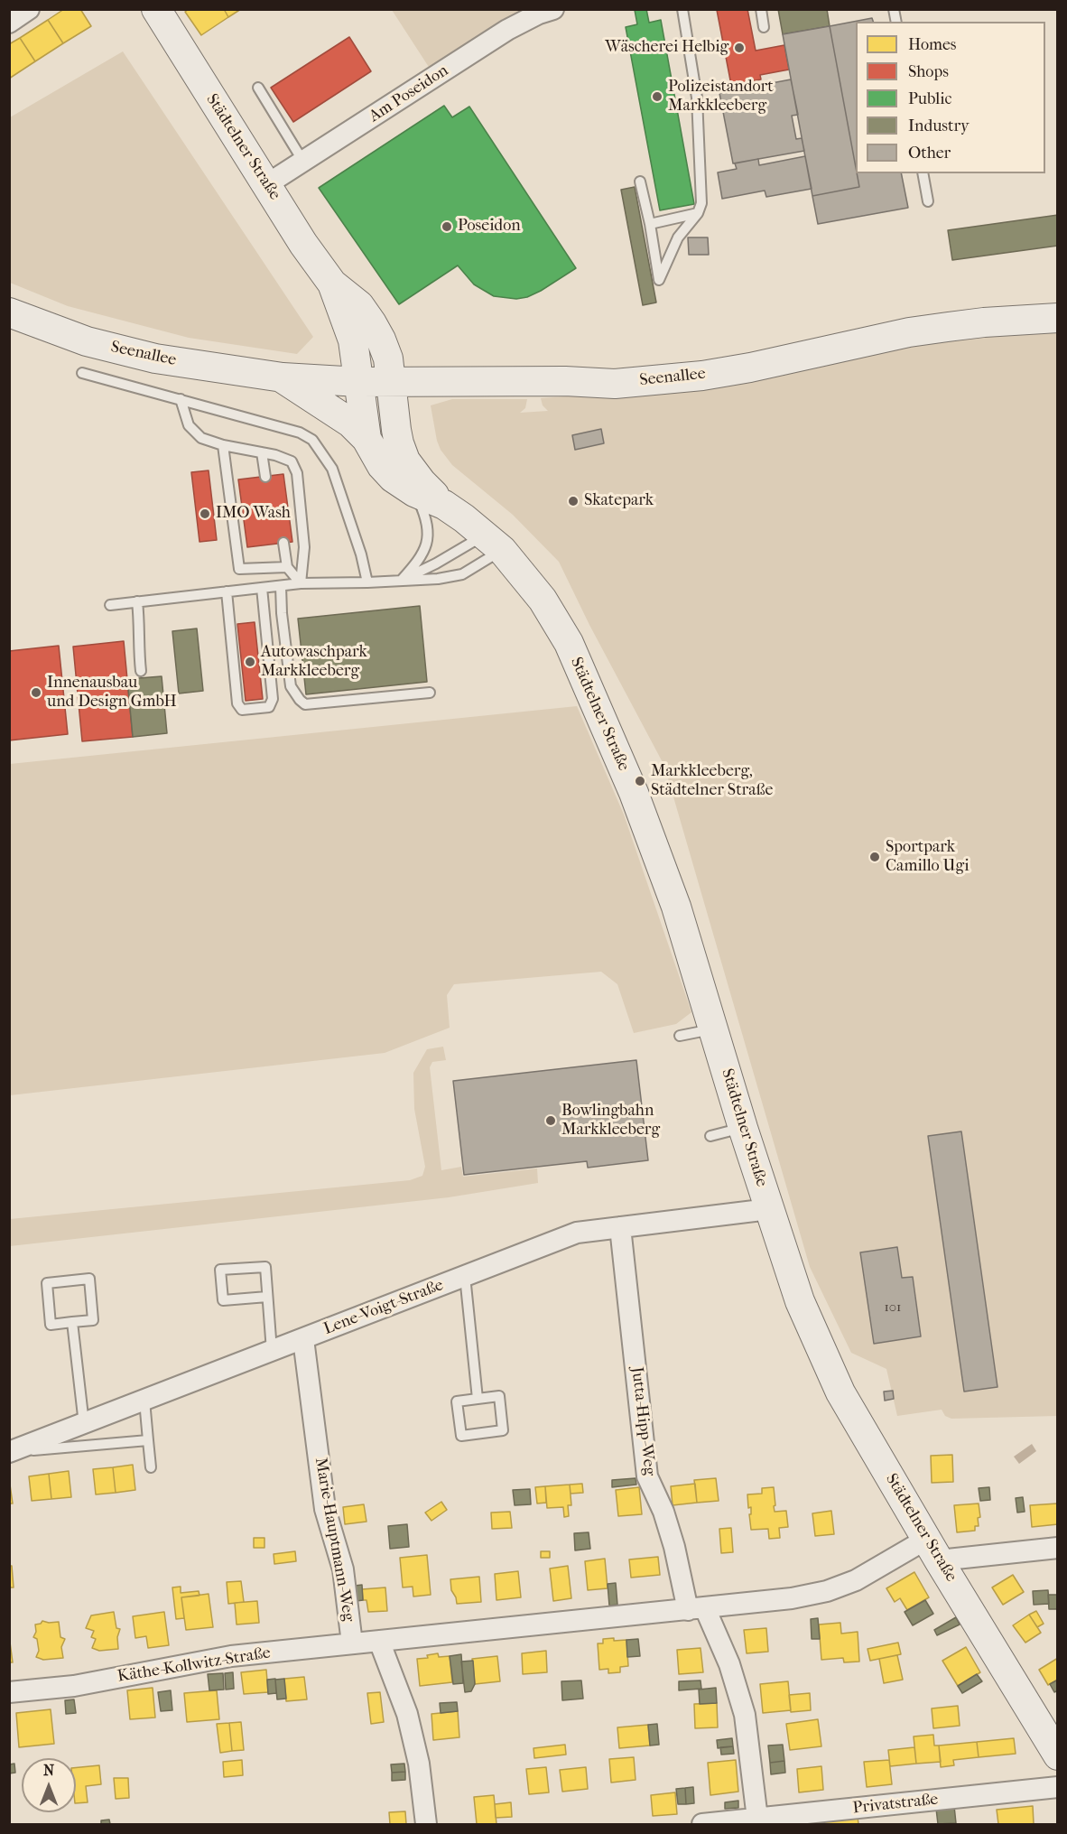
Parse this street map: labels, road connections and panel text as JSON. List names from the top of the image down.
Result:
{
  "streets": {
    "street": [
      "Am Poseidon",
      "Städtelner Straße",
      "Seenallee",
      "Lene-Voigt-Straße",
      "Jutta-Hipp-Weg",
      "Marie-Hauptmann-Weg",
      "Käthe-Kollwitz-Straße",
      "Privatstraße"
    ]
  },
  "crossings": [
    ["Am Poseidon", "Städtelner Straße"],
    ["Städtelner Straße", "Seenallee"],
    ["Städtelner Straße", "Lene-Voigt-Straße"],
    ["Städtelner Straße", "Käthe-Kollwitz-Straße"],
    ["Lene-Voigt-Straße", "Jutta-Hipp-Weg"],
    ["Lene-Voigt-Straße", "Marie-Hauptmann-Weg"],
    ["Jutta-Hipp-Weg", "Käthe-Kollwitz-Straße"],
    ["Marie-Hauptmann-Weg", "Käthe-Kollwitz-Straße"]
  ],
  "places": [
    "Wäscherei Helbig",
    "Polizeistandort Markkleeberg",
    "Poseidon",
    "Skatepark",
    "IMO Wash",
    "Autowaschpark Markkleeberg",
    "Innenausbau und Design GmbH",
    "Markkleeberg, Städtelner Straße",
    "Sportpark Camillo Ugi",
    "Bowlingbahn Markkleeberg"
  ],
  "house_numbers": ["101"],
  "legend": [
    "Homes",
    "Shops",
    "Public",
    "Industry",
    "Other"
  ],
  "north": "top"
}
